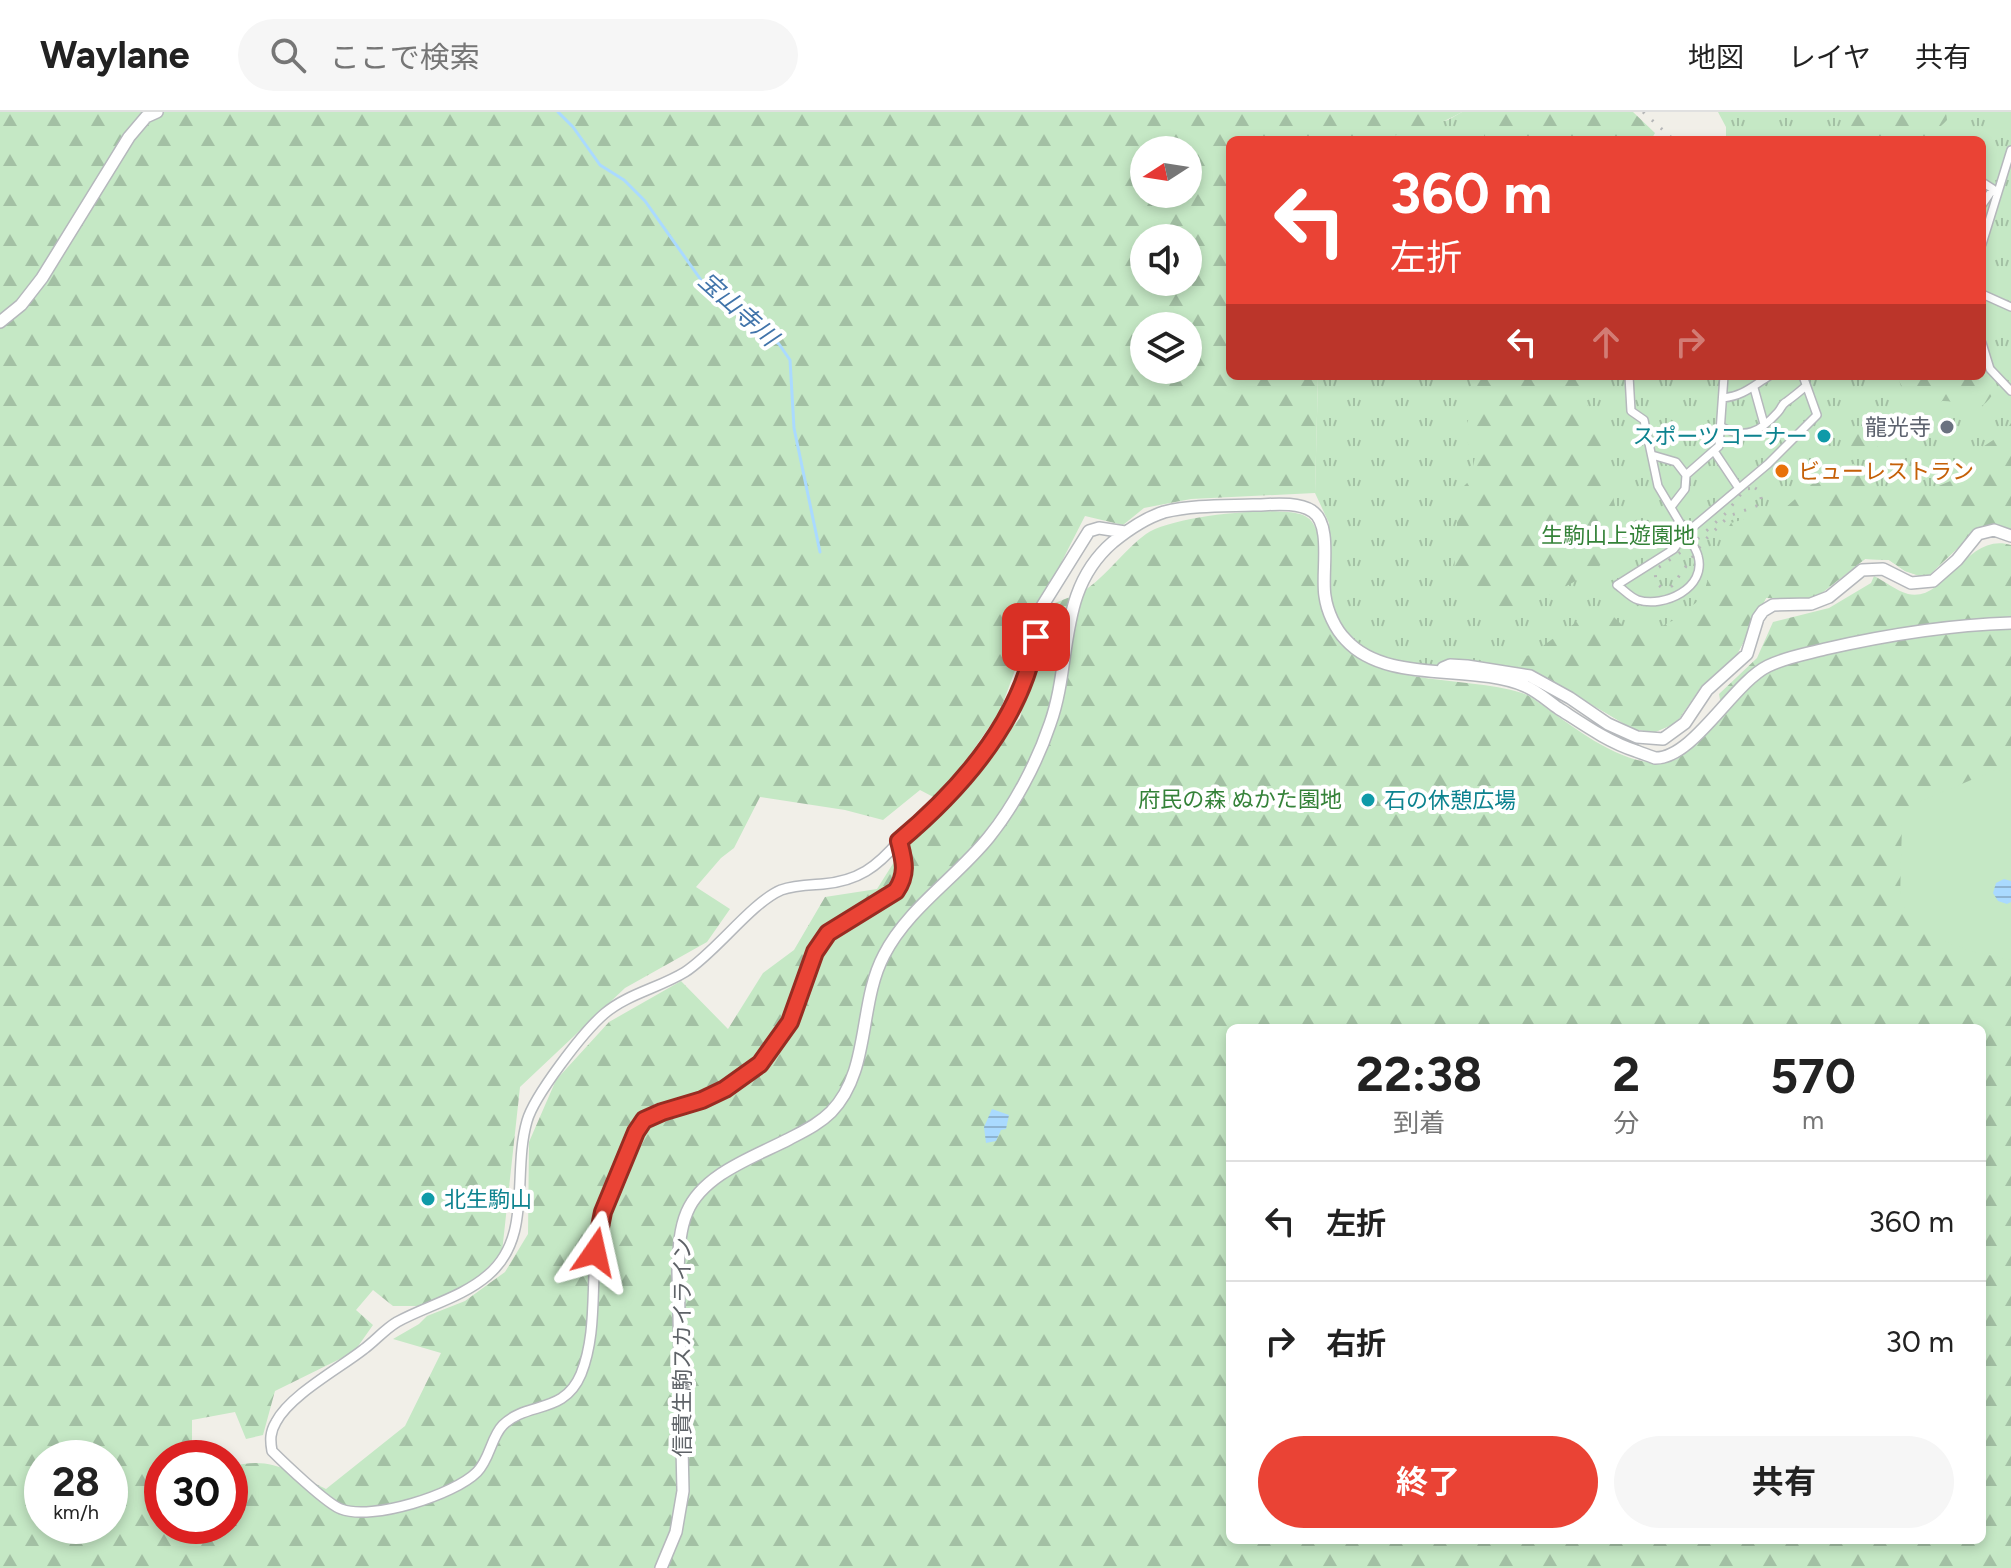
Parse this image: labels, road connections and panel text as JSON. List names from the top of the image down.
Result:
{
  "streets": {
    "street": ["信貴生駒スカイライン"]
  },
  "water": ["宝山寺川"],
  "parks": ["生駒山上遊園地", "府民の森 ぬかた園地"],
  "places": [
    "龍光寺",
    "スポーツコーナー",
    "ビューレストラン",
    "石の休憩広場",
    "北生駒山"
  ],
  "north": "left",
  "page": {
    "header": "Waylane",
    "search": "ここで検索",
    "nav": ["地図", "レイヤ", "共有"],
    "turn": ["360 m", "左折"],
    "eta": [
      "22:38",
      "到着",
      "2",
      "分",
      "570",
      "m"
    ],
    "list": [
      {
        "name": "左折",
        "value": "360 m"
      },
      {
        "name": "右折",
        "value": "30 m"
      }
    ],
    "buttons": ["終了", "共有"],
    "speed": "28 km/h",
    "limit": "30"
  }
}
